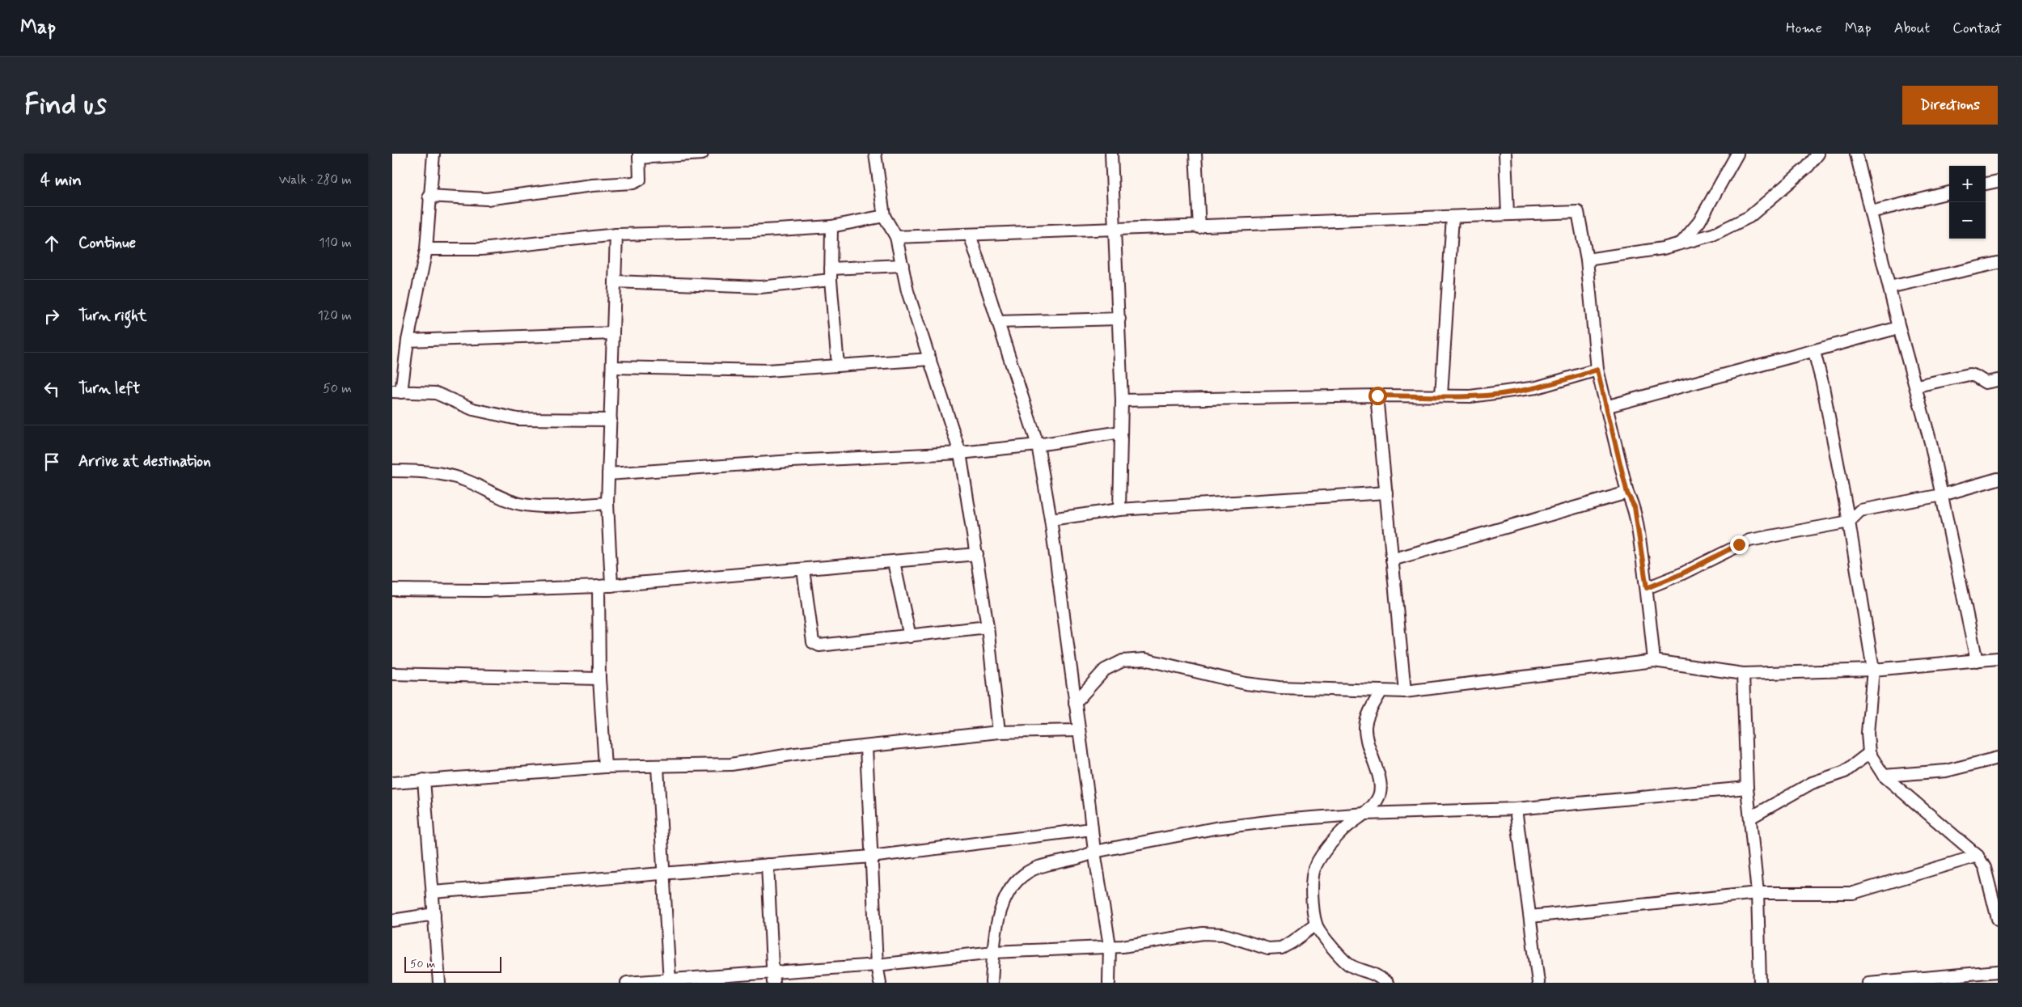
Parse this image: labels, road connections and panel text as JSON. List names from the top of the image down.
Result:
{
  "scale_bar": "50 m",
  "page": {
    "header": "Map",
    "nav": [
      "Home",
      "Map",
      "About",
      "Contact"
    ],
    "buttons": "Directions",
    "title": "Find us",
    "heading": ["4 min", "Walk · 280 m"],
    "map_buttons": ["+", "−"],
    "list": [
      ["Continue", "110 m"],
      ["Turn right", "120 m"],
      ["Turn left", "50 m"],
      "Arrive at destination"
    ],
    "scale": "50 m"
  }
}
